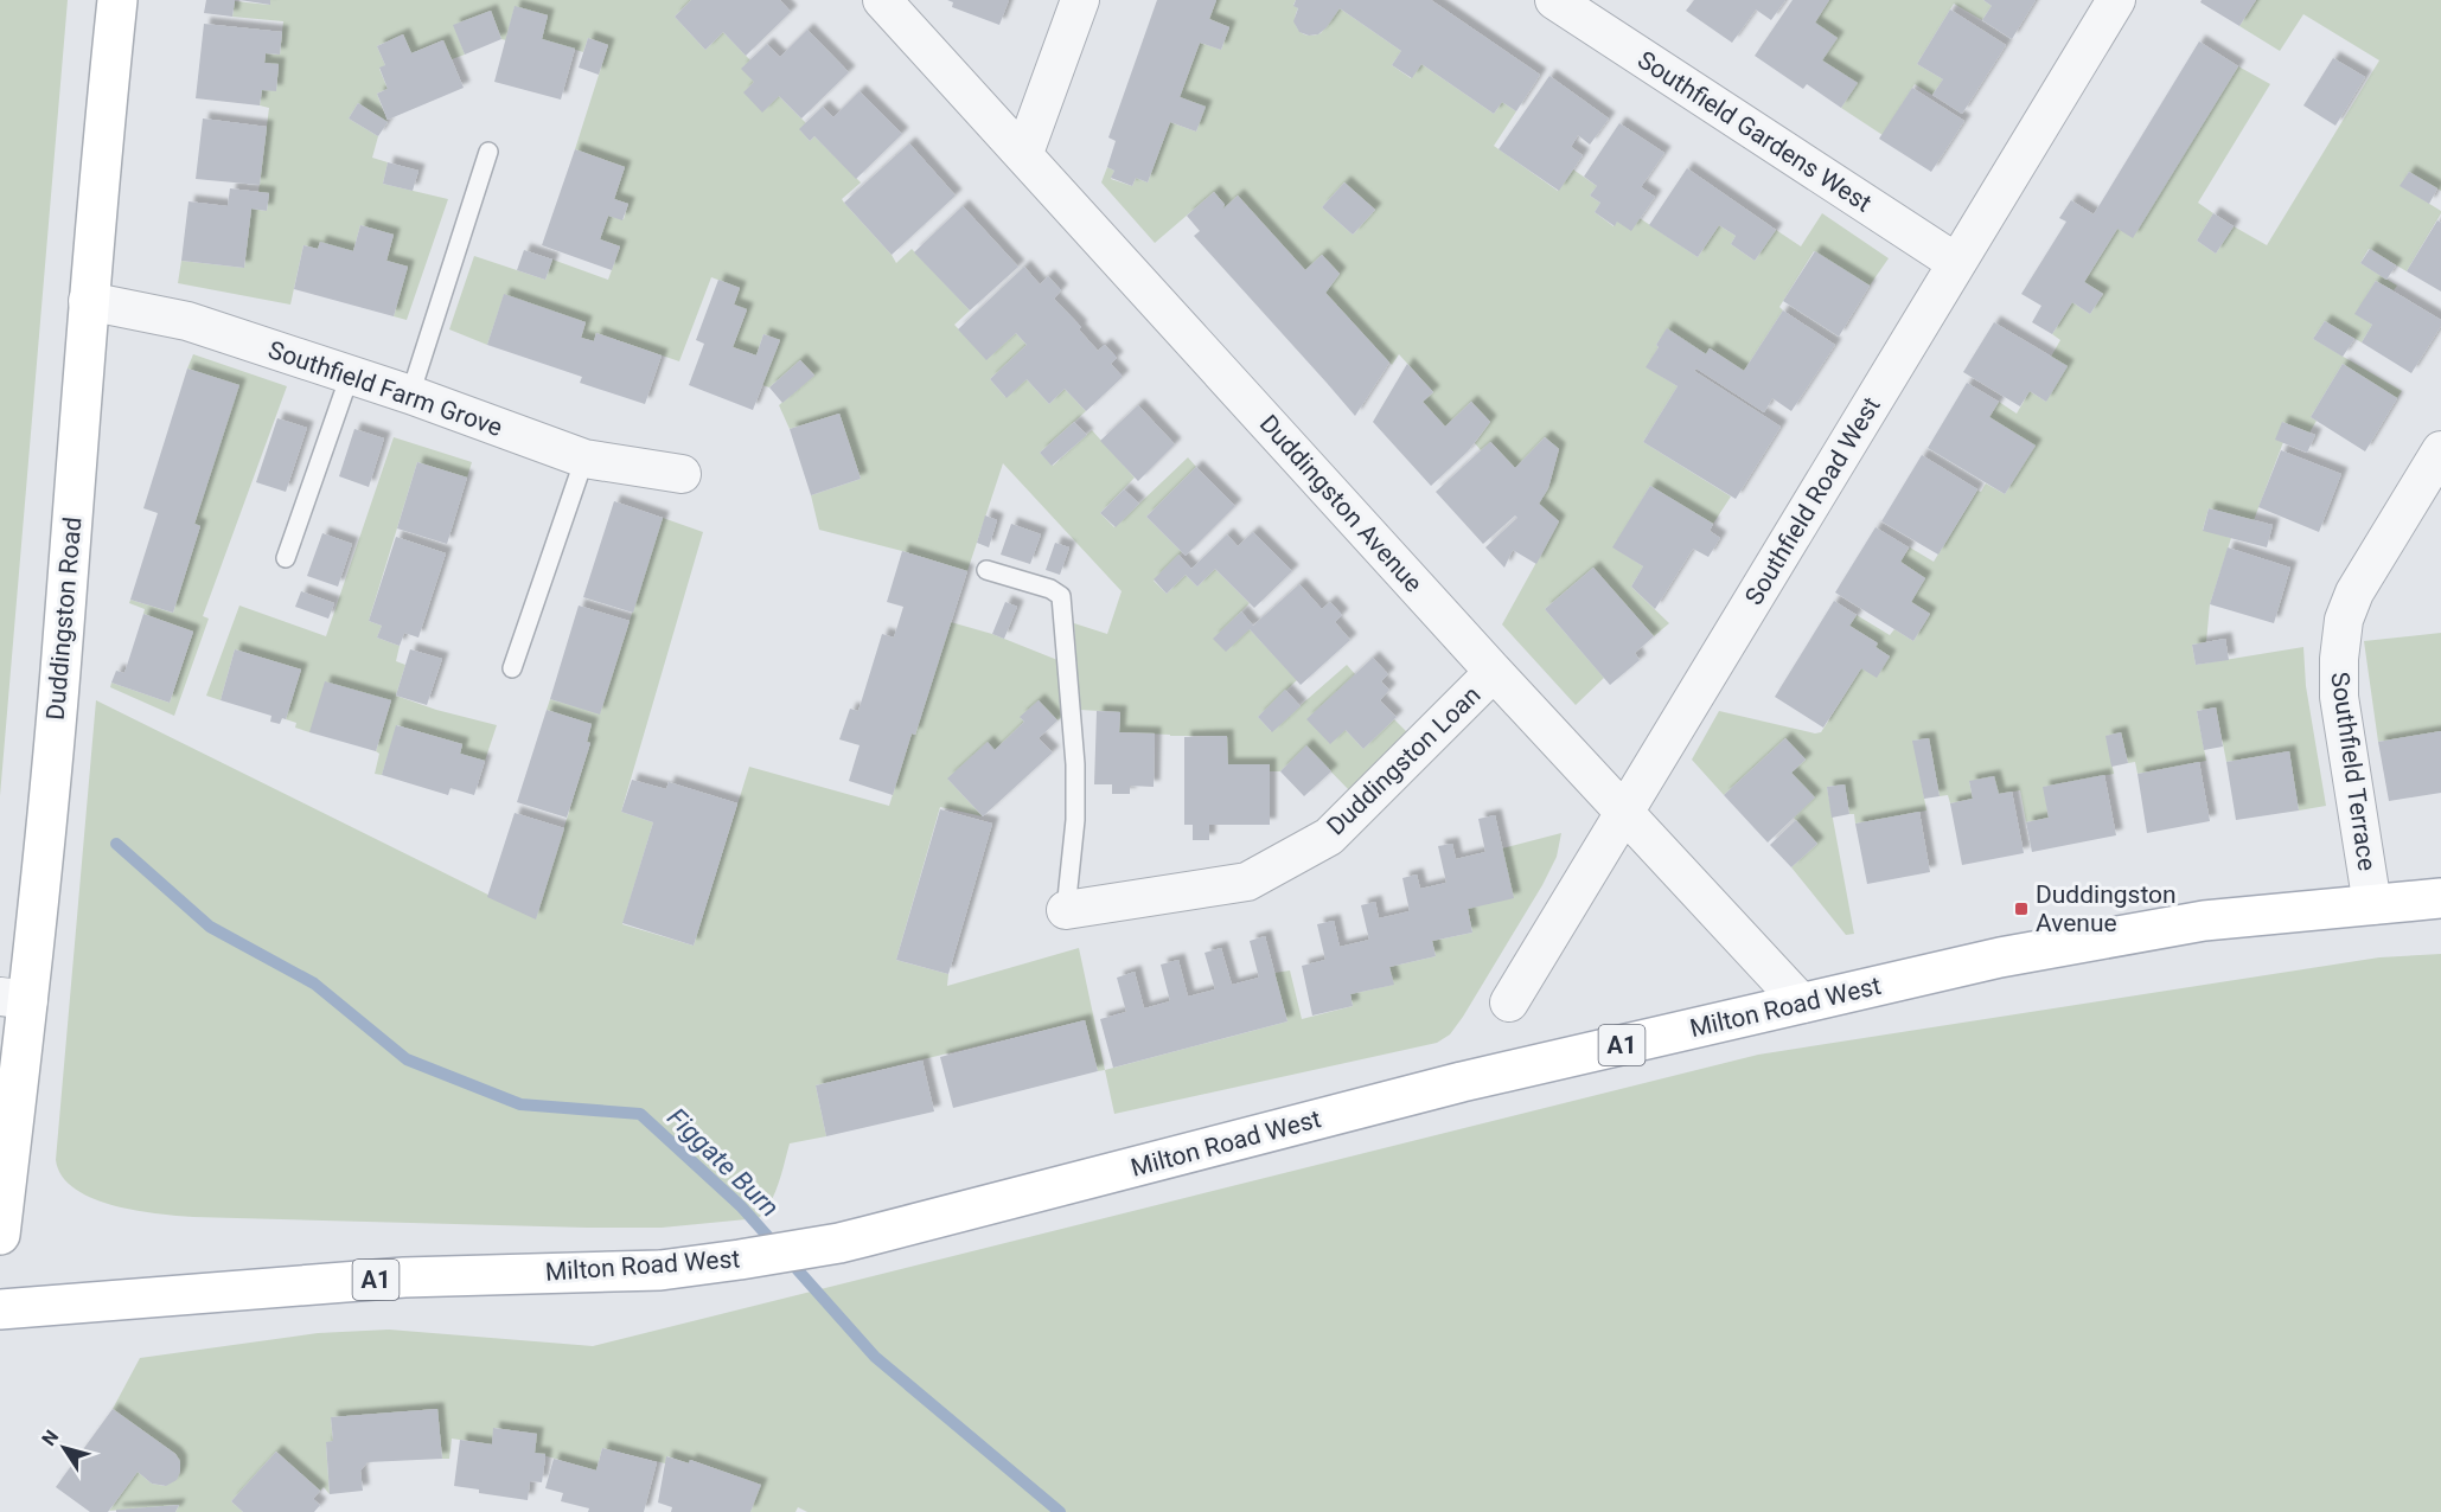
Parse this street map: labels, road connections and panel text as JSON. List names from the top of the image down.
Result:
{
  "streets": {
    "main road": ["Duddingston Road", "Milton Road West", "A1"],
    "street": [
      "Southfield Gardens West",
      "Southfield Farm Grove",
      "Southfield Road West",
      "Duddingston Avenue",
      "Duddingston Loan",
      "Southfield Terrace"
    ]
  },
  "crossings": [
    ["Southfield Gardens West", "Southfield Road West"],
    ["Southfield Farm Grove", "Duddingston Road"],
    ["Southfield Road West", "Duddingston Avenue"],
    ["Duddingston Avenue", "Duddingston Loan"],
    ["Duddingston Avenue", "Milton Road West"],
    ["Southfield Terrace", "Milton Road West"]
  ],
  "water": ["Figgate Burn"],
  "places": {
    "transit": ["Duddingston Avenue"]
  },
  "north": "top left"
}
